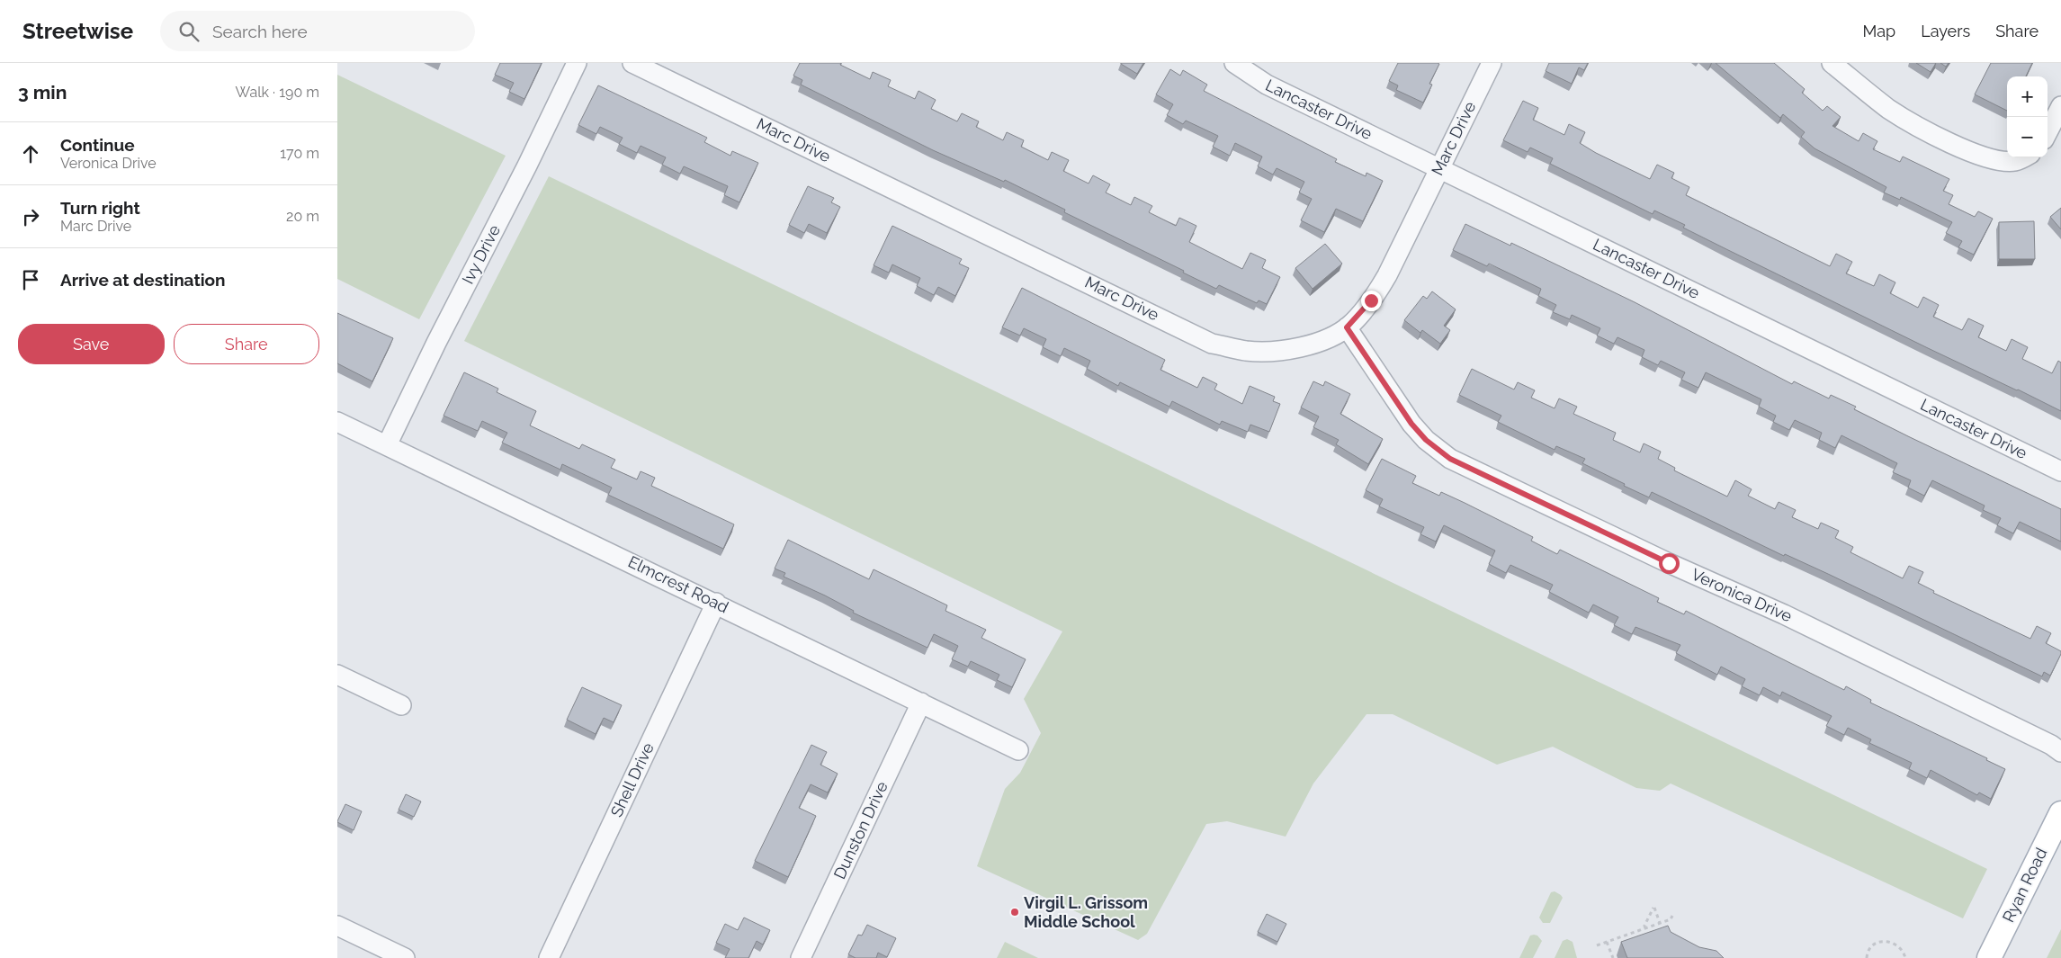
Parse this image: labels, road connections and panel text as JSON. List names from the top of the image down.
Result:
{
  "streets": {
    "main road": ["Ryan Road"],
    "street": [
      "Lancaster Drive",
      "Marc Drive",
      "Ivy Drive",
      "Elmcrest Road",
      "Veronica Drive",
      "Shell Drive",
      "Dunston Drive"
    ]
  },
  "crossings": [
    ["Lancaster Drive", "Marc Drive"],
    ["Marc Drive", "Veronica Drive"],
    ["Ivy Drive", "Elmcrest Road"],
    ["Elmcrest Road", "Shell Drive"],
    ["Elmcrest Road", "Dunston Drive"]
  ],
  "places": ["Virgil L. Grissom Middle School"],
  "page": {
    "header": "Streetwise",
    "search": "Search here",
    "nav": ["Map", "Layers", "Share"],
    "heading": ["3 min", "Walk · 190 m"],
    "map_buttons": ["+", "−"],
    "list": [
      ["Continue", "Veronica Drive", "170 m"],
      ["Turn right", "Marc Drive", "20 m"],
      "Arrive at destination"
    ],
    "buttons": ["Save", "Share"]
  }
}
